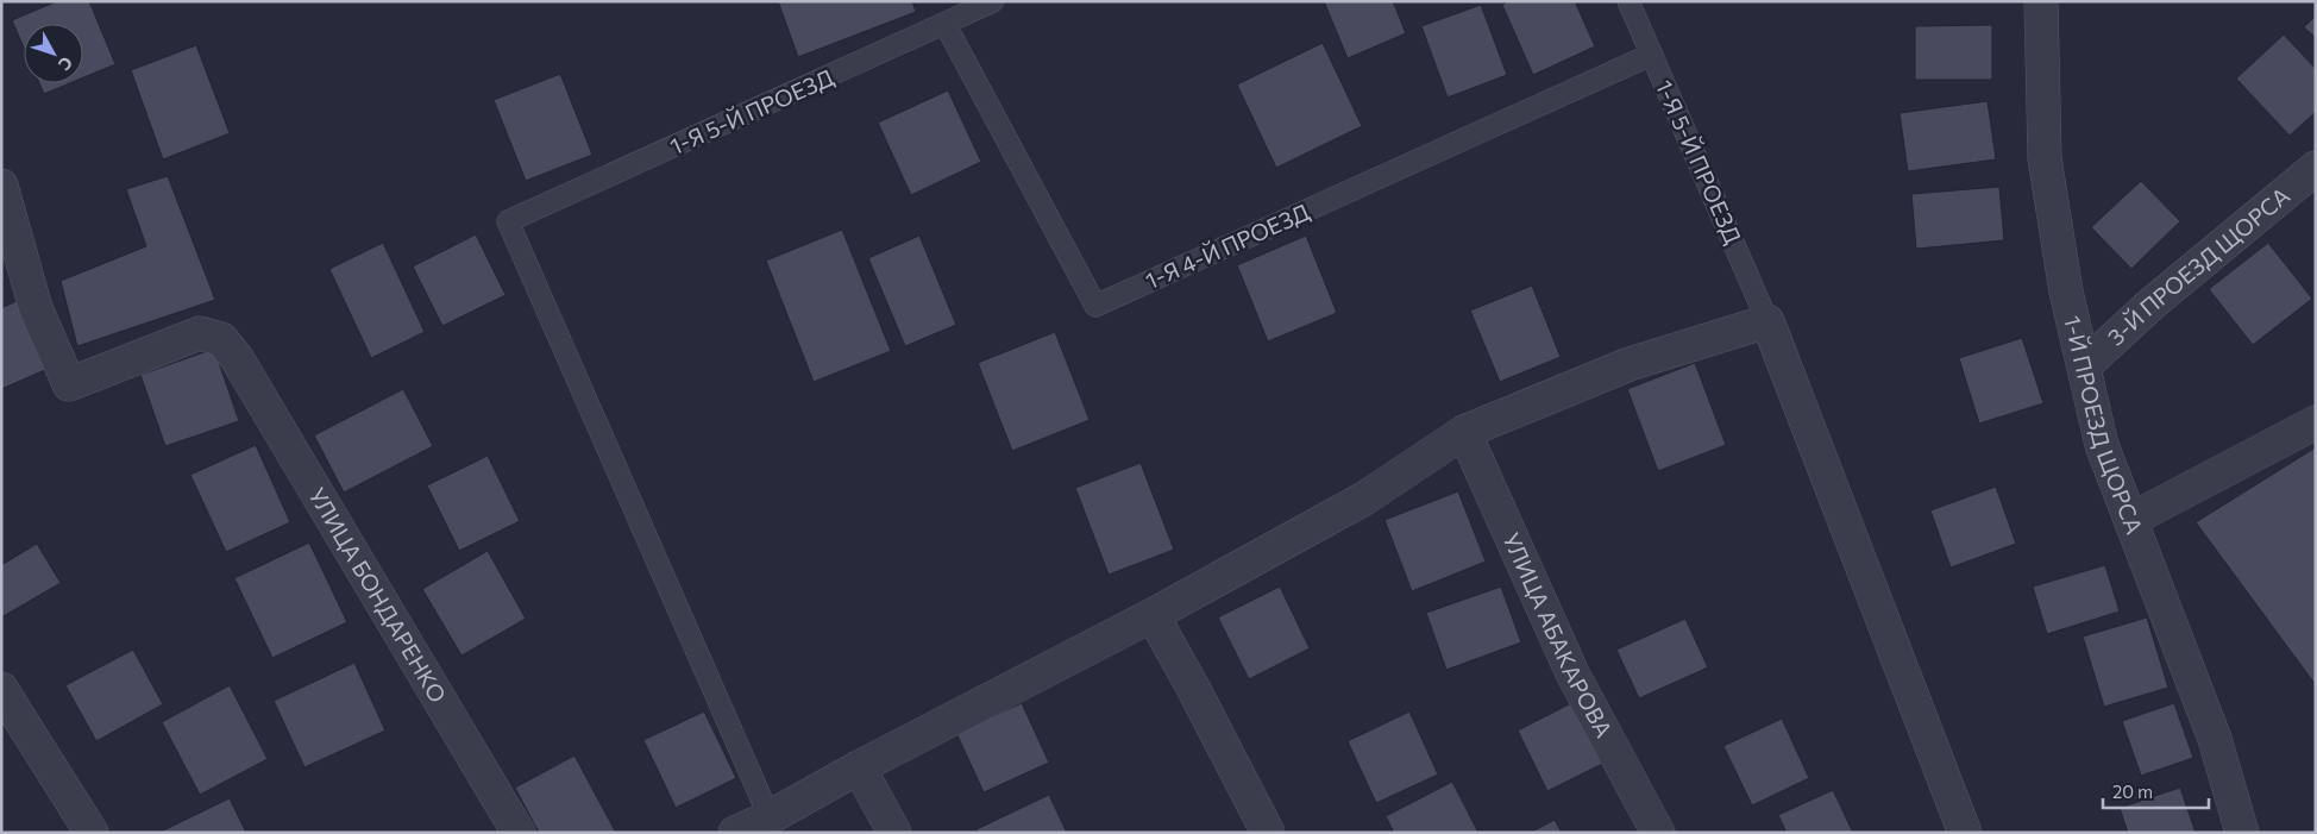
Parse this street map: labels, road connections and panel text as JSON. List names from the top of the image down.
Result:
{
  "streets": {
    "street": [
      "3-Й ПРОЕЗД ЩОРСА",
      "1-Й ПРОЕЗД ЩОРСА",
      "УЛИЦА БОНДАРЕНКО",
      "УЛИЦА АБАКАРОВА"
    ],
    "lane": ["1-Я 5-Й ПРОЕЗД", "1-Я 4-Й ПРОЕЗД"]
  },
  "crossings": [
    ["1-Я 5-Й ПРОЕЗД", "1-Я 4-Й ПРОЕЗД"],
    ["3-Й ПРОЕЗД ЩОРСА", "1-Й ПРОЕЗД ЩОРСА"]
  ],
  "scale_bar": "20 m",
  "north": "bottom right"
}
